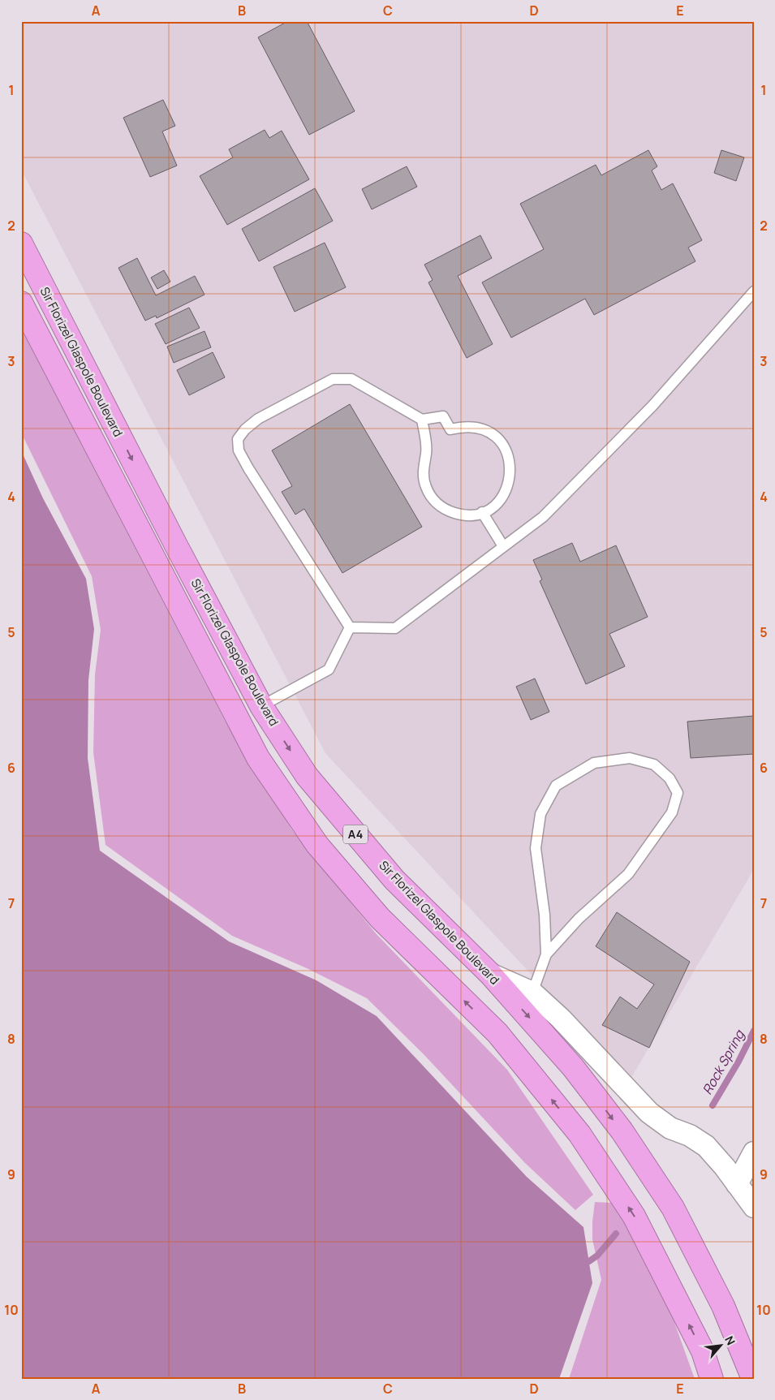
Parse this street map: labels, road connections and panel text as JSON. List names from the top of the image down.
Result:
{
  "streets": {
    "highway": ["Sir Florizel Glaspole Boulevard", "A4"]
  },
  "water": ["Rock Spring"],
  "north": "top right",
  "grid": {
    "columns": [
      "A",
      "B",
      "C",
      "D",
      "E"
    ],
    "rows": [
      "1",
      "2",
      "3",
      "4",
      "5",
      "6",
      "7",
      "8",
      "9",
      "10"
    ]
  }
}
